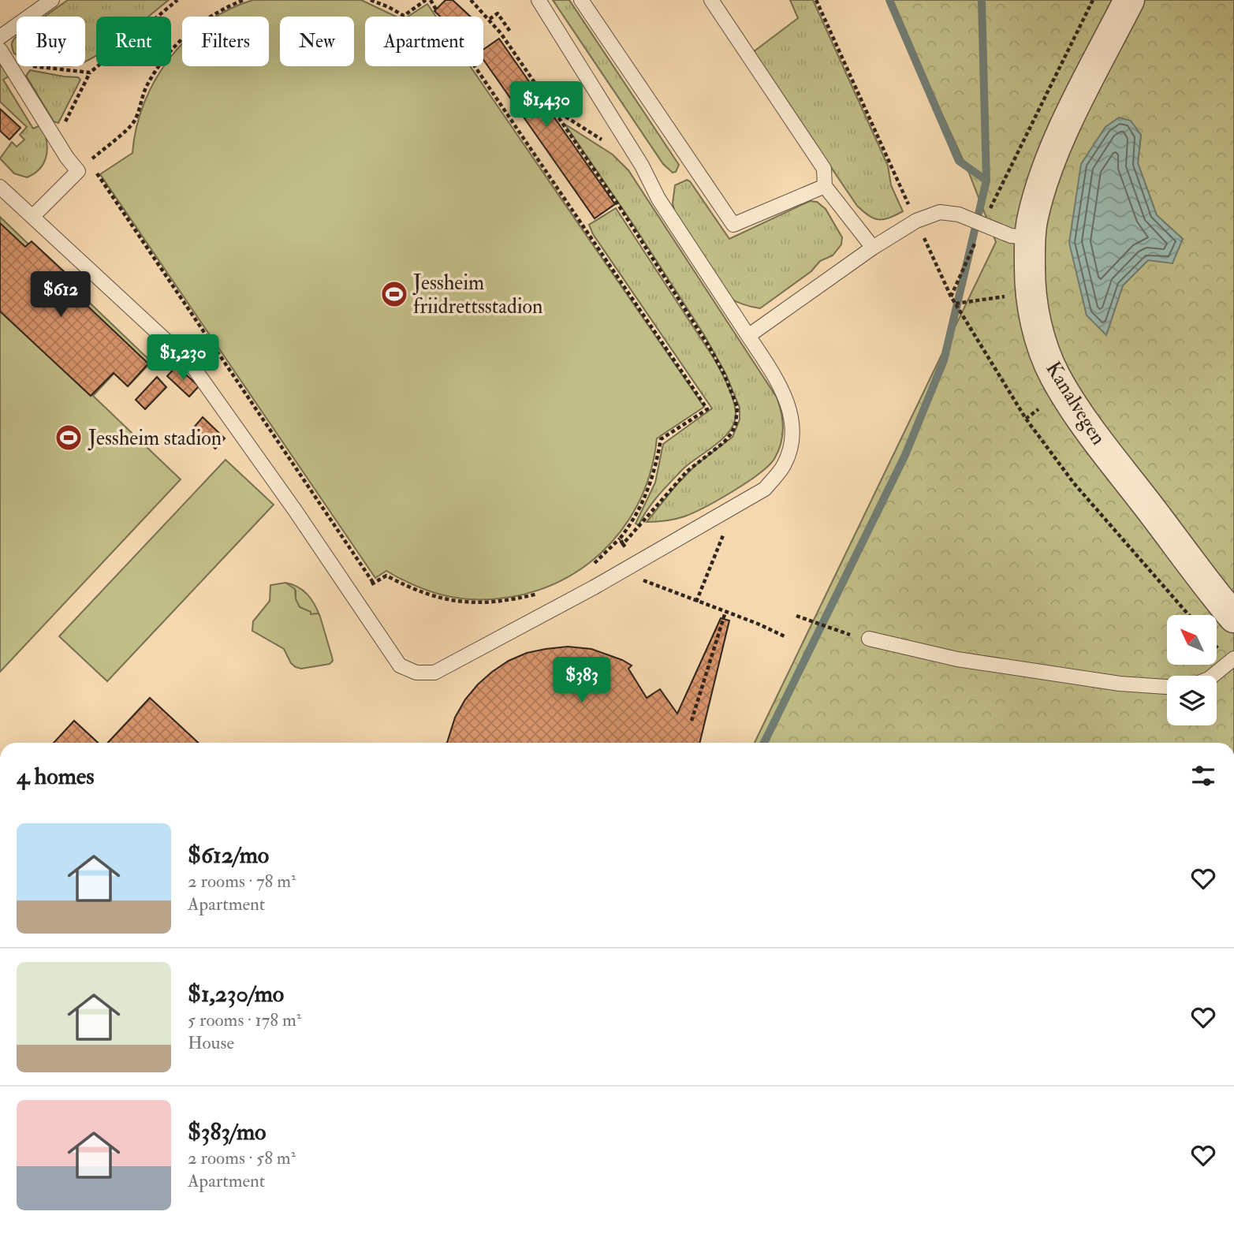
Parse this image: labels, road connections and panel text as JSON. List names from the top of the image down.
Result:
{
  "streets": {
    "street": ["Kanalvegen"]
  },
  "places": {
    "sports": ["Jessheim friidrettsstadion", "Jessheim stadion"]
  },
  "north": "top left",
  "page": {
    "chip": [
      "Buy",
      "Rent",
      "Filters",
      "New",
      "Apartment"
    ],
    "price": [
      "$1,430",
      "$612",
      "$1,230",
      "$383"
    ],
    "heading": "4 homes",
    "list": [
      {
        "name": "$612/mo",
        "note": "2 rooms · 78 m² · Apartment"
      },
      {
        "name": "$1,230/mo",
        "note": "5 rooms · 178 m² · House"
      },
      {
        "name": "$383/mo",
        "note": "2 rooms · 58 m² · Apartment"
      }
    ]
  }
}
